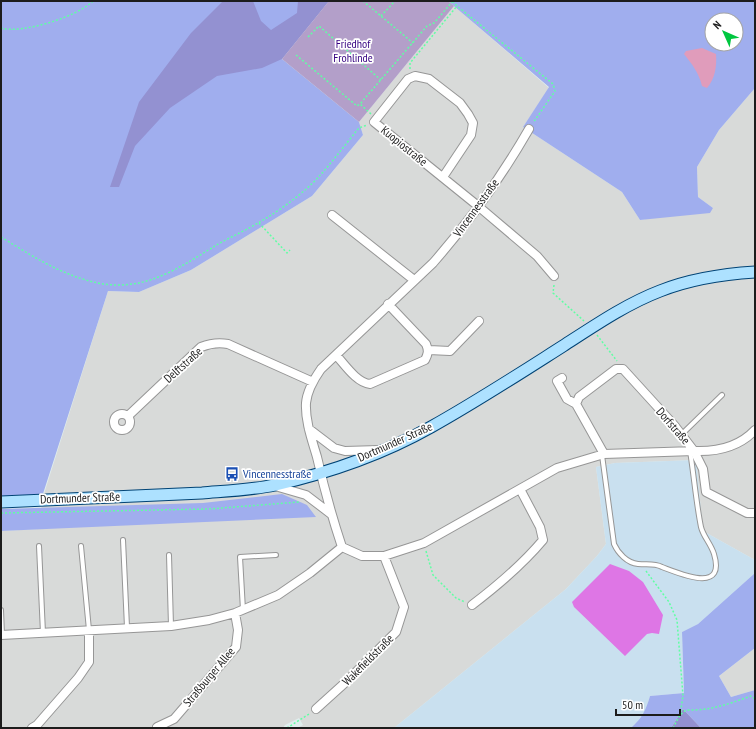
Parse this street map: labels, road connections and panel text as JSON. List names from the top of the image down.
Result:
{
  "streets": {
    "main road": ["Dortmunder Straße"],
    "street": [
      "Kuopiostraße",
      "Vincennesstraße",
      "Delftstraße",
      "Dorfstraße",
      "Wakefieldstraße",
      "Straßburger Allee"
    ]
  },
  "crossings": [
    ["Kuopiostraße", "Vincennesstraße"],
    ["Vincennesstraße", "Delftstraße"],
    ["Vincennesstraße", "Dortmunder Straße"]
  ],
  "parks": ["Friedhof Frohlinde"],
  "places": {
    "bus stop": ["Vincennesstraße"]
  },
  "scale_bar": "50 m",
  "north": "top left"
}
